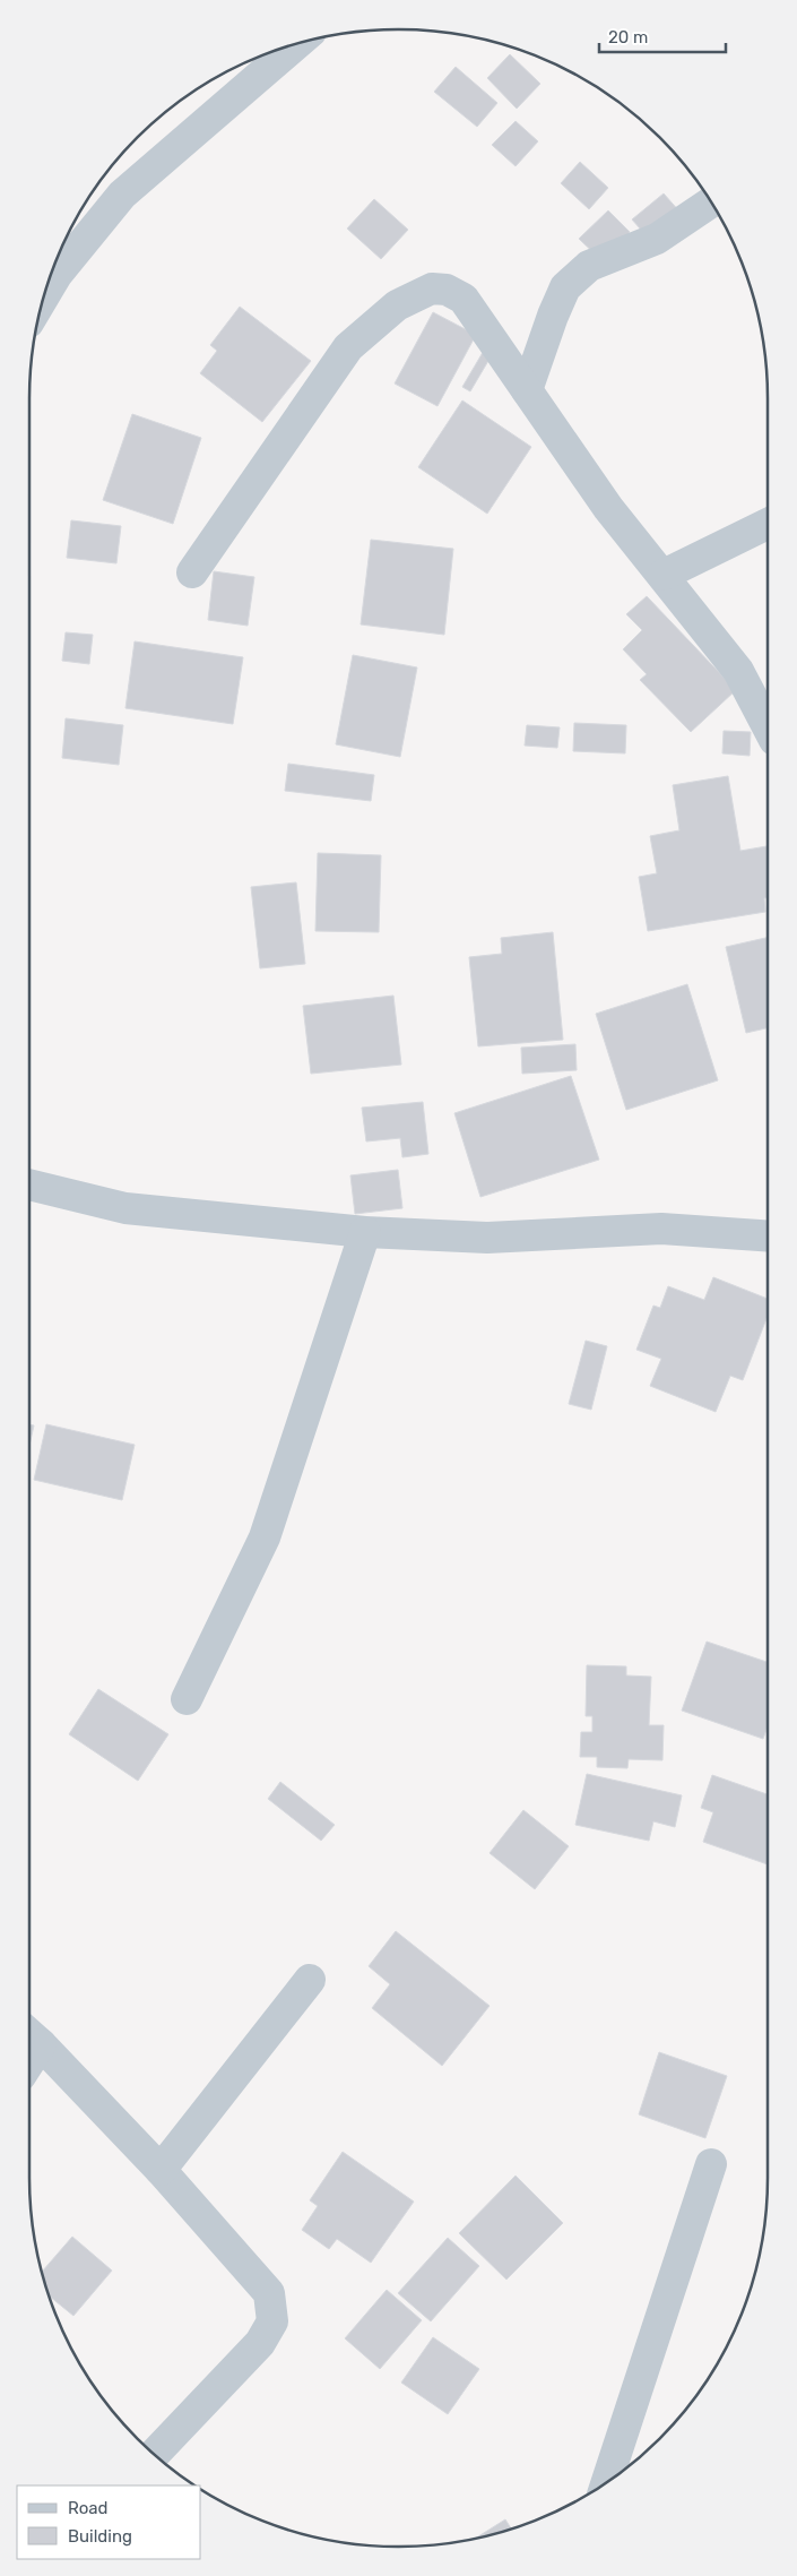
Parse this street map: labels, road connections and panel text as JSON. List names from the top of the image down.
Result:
{
  "legend": ["Road", "Building"],
  "scale_bar": "20 m"
}
